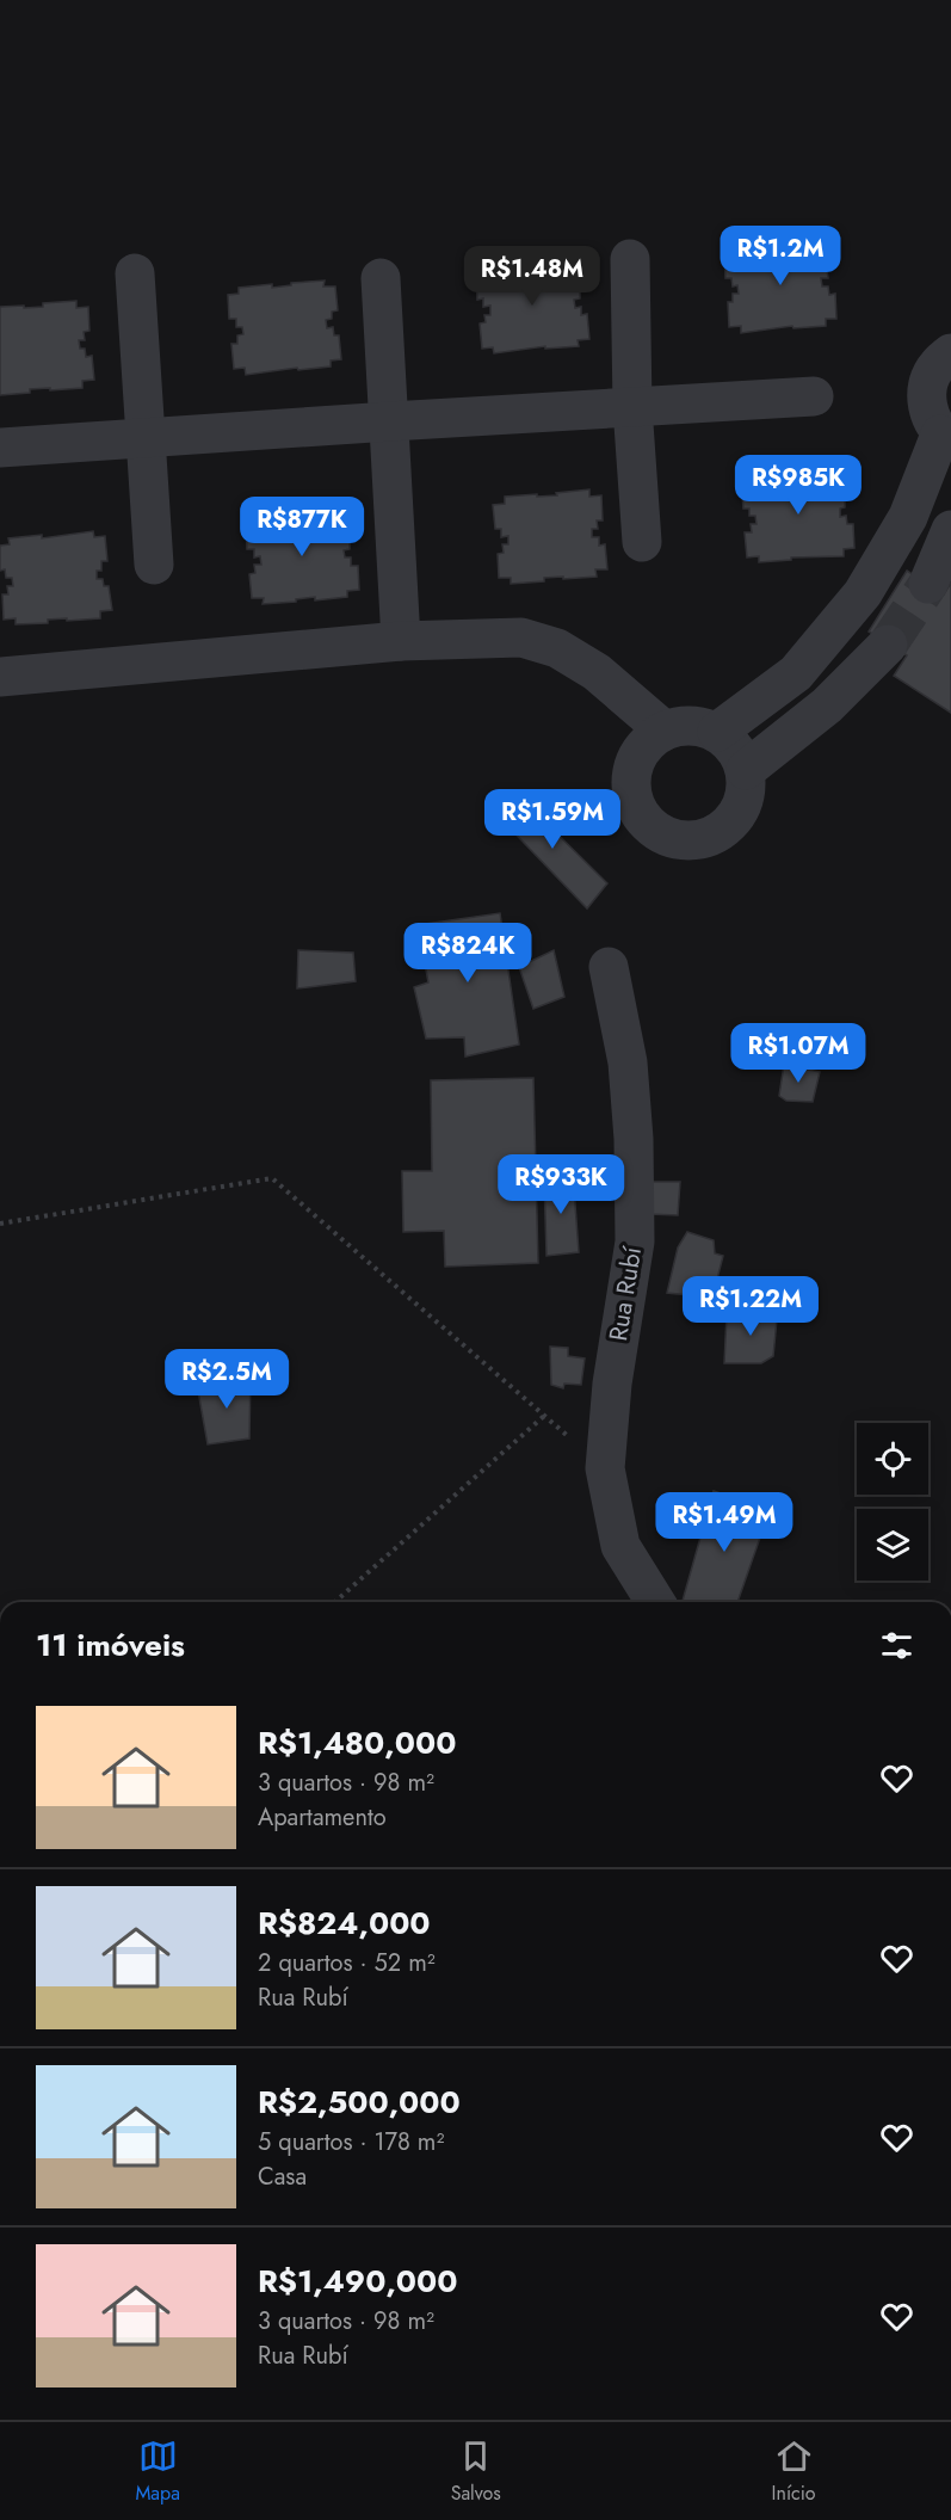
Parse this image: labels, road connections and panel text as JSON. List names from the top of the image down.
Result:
{
  "streets": {
    "street": ["Rua Rubí"]
  },
  "page": {
    "price": [
      "R$1.2M",
      "R$1.48M",
      "R$985K",
      "R$877K",
      "R$1.59M",
      "R$824K",
      "R$1.07M",
      "R$933K",
      "R$1.22M",
      "R$2.5M",
      "R$1.49M"
    ],
    "heading": "11 imóveis",
    "list": [
      {
        "name": "R$1,480,000",
        "note": "3 quartos · 98 m² · Apartamento"
      },
      {
        "name": "R$824,000",
        "note": "2 quartos · 52 m² · Rua Rubí"
      },
      {
        "name": "R$2,500,000",
        "note": "5 quartos · 178 m² · Casa"
      },
      {
        "name": "R$1,490,000",
        "note": "3 quartos · 98 m² · Rua Rubí"
      }
    ],
    "tabs": ["Mapa", "Salvos", "Início"]
  }
}
